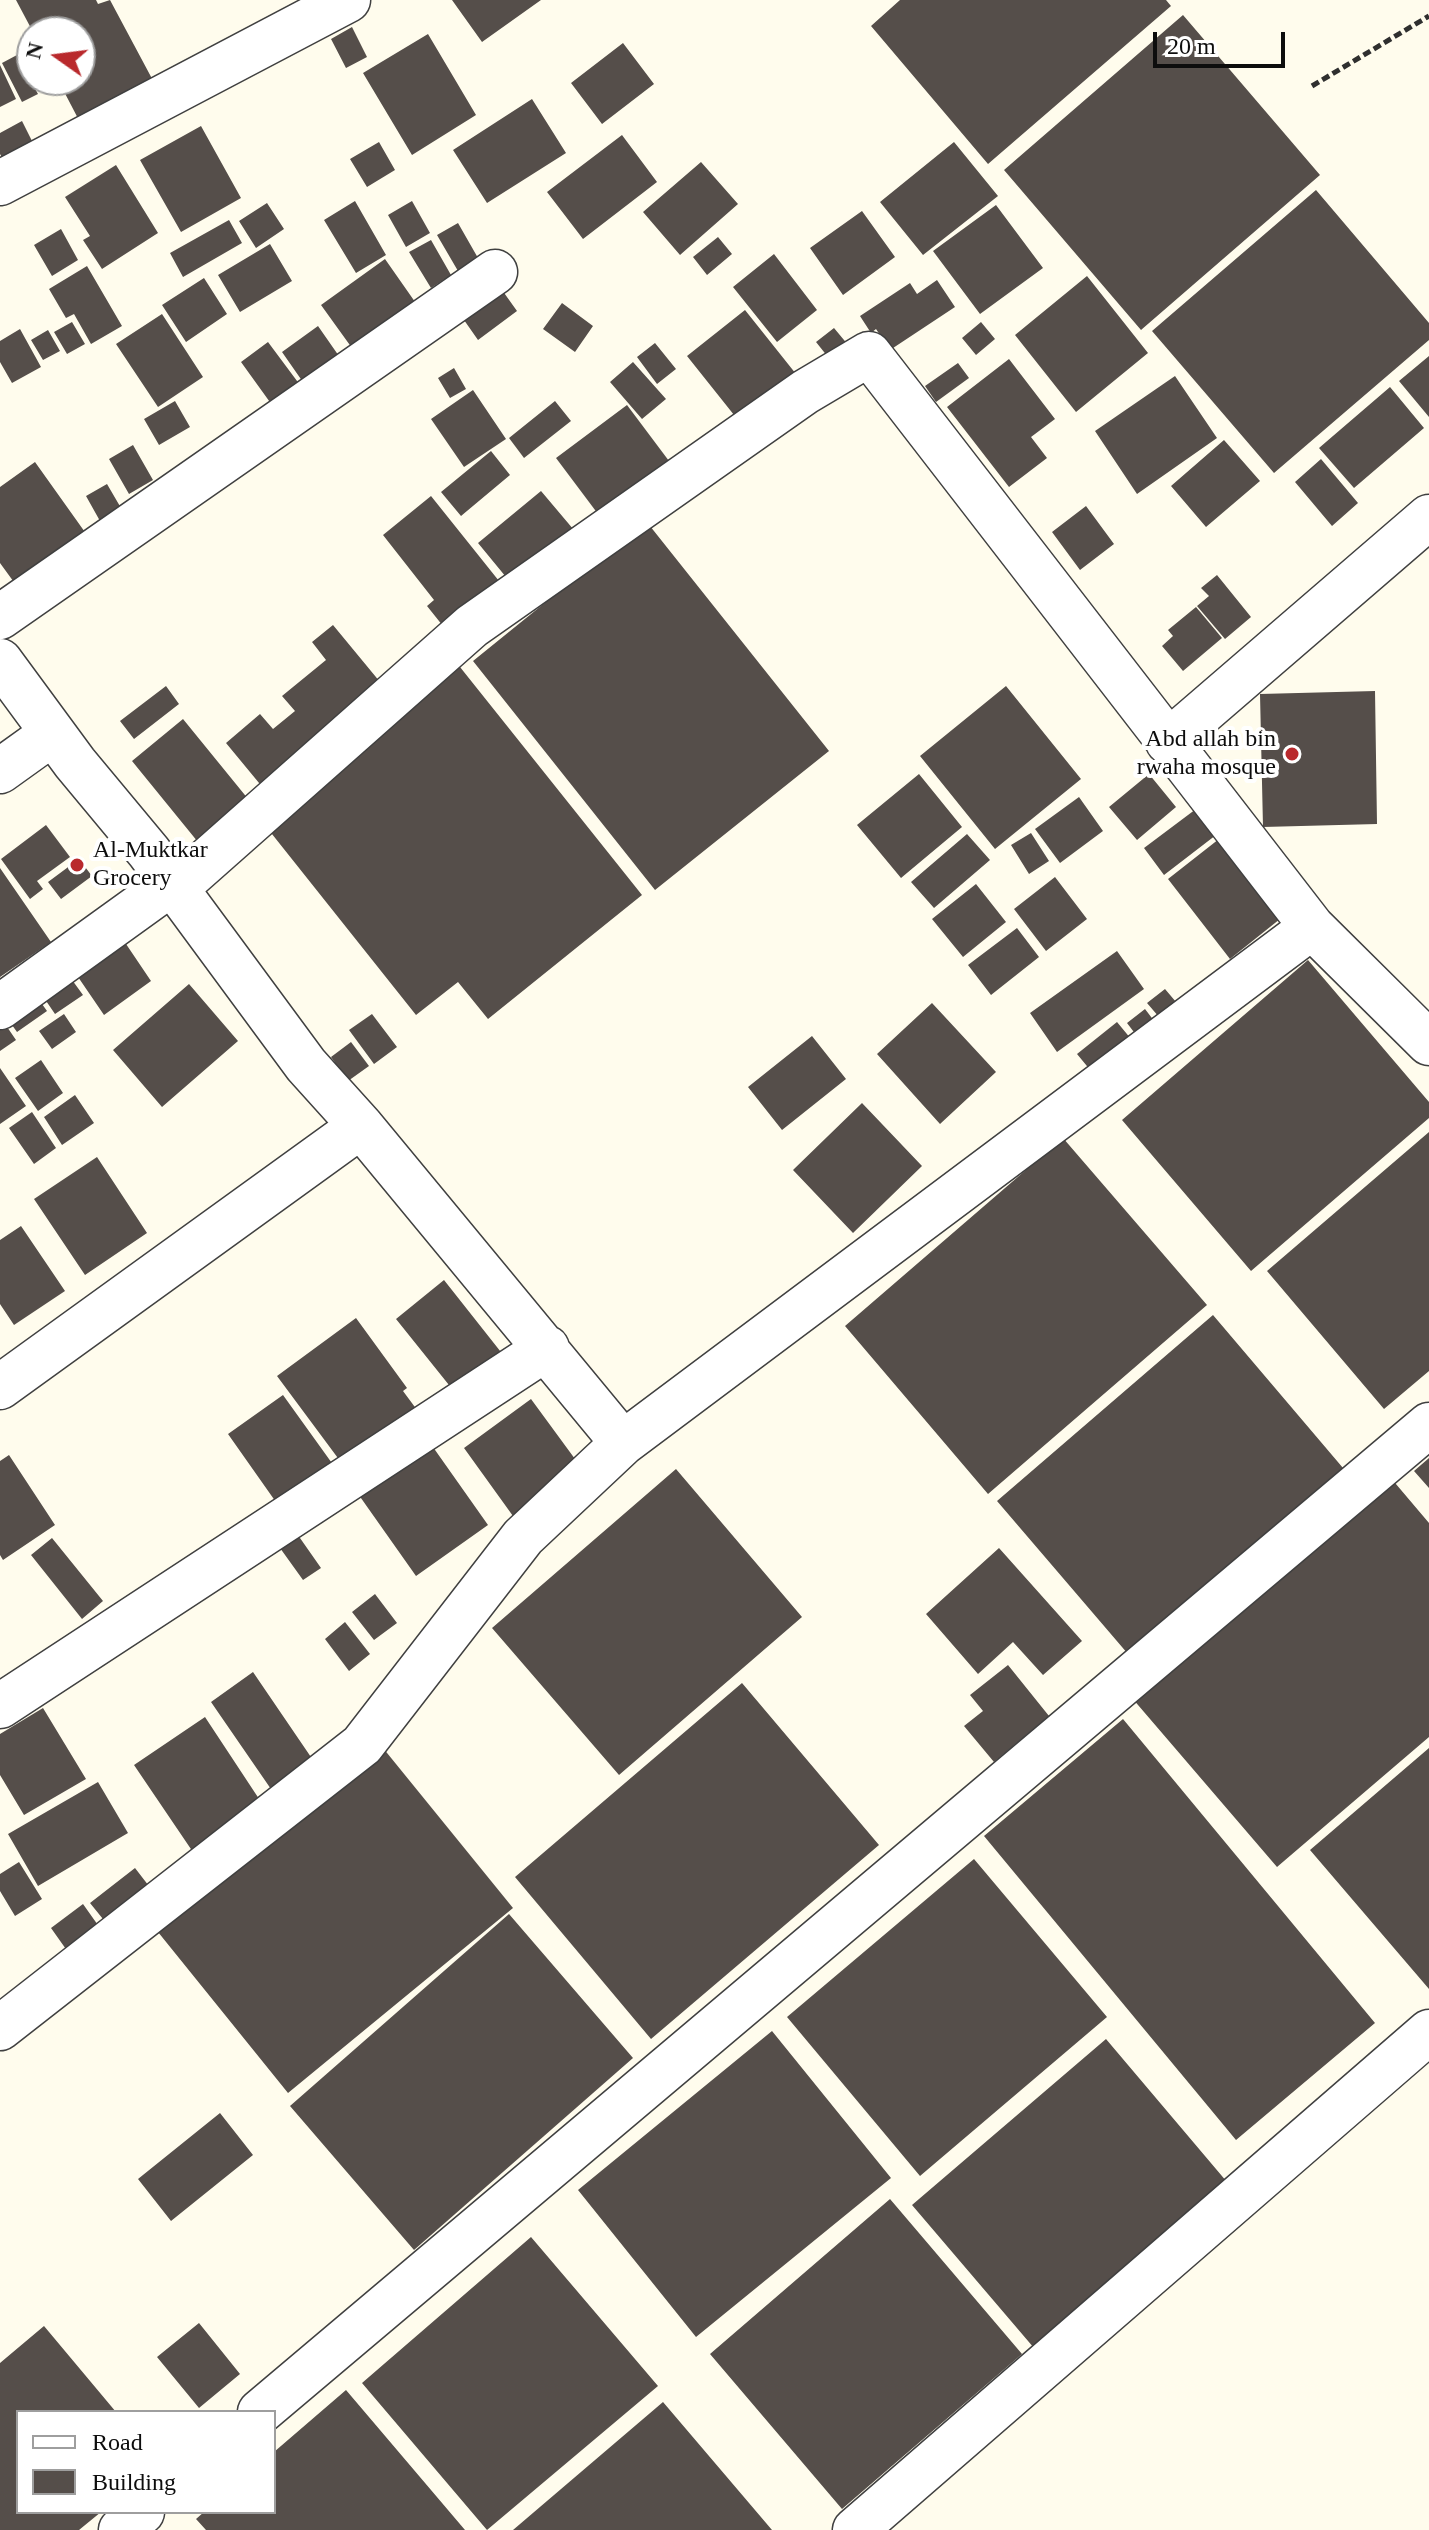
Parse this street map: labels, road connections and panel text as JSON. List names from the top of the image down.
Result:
{
  "places": ["Abd allah bin rwaha mosque", "Al-Muktkar Grocery"],
  "legend": ["Road", "Building"],
  "scale_bar": "20 m",
  "north": "left"
}
